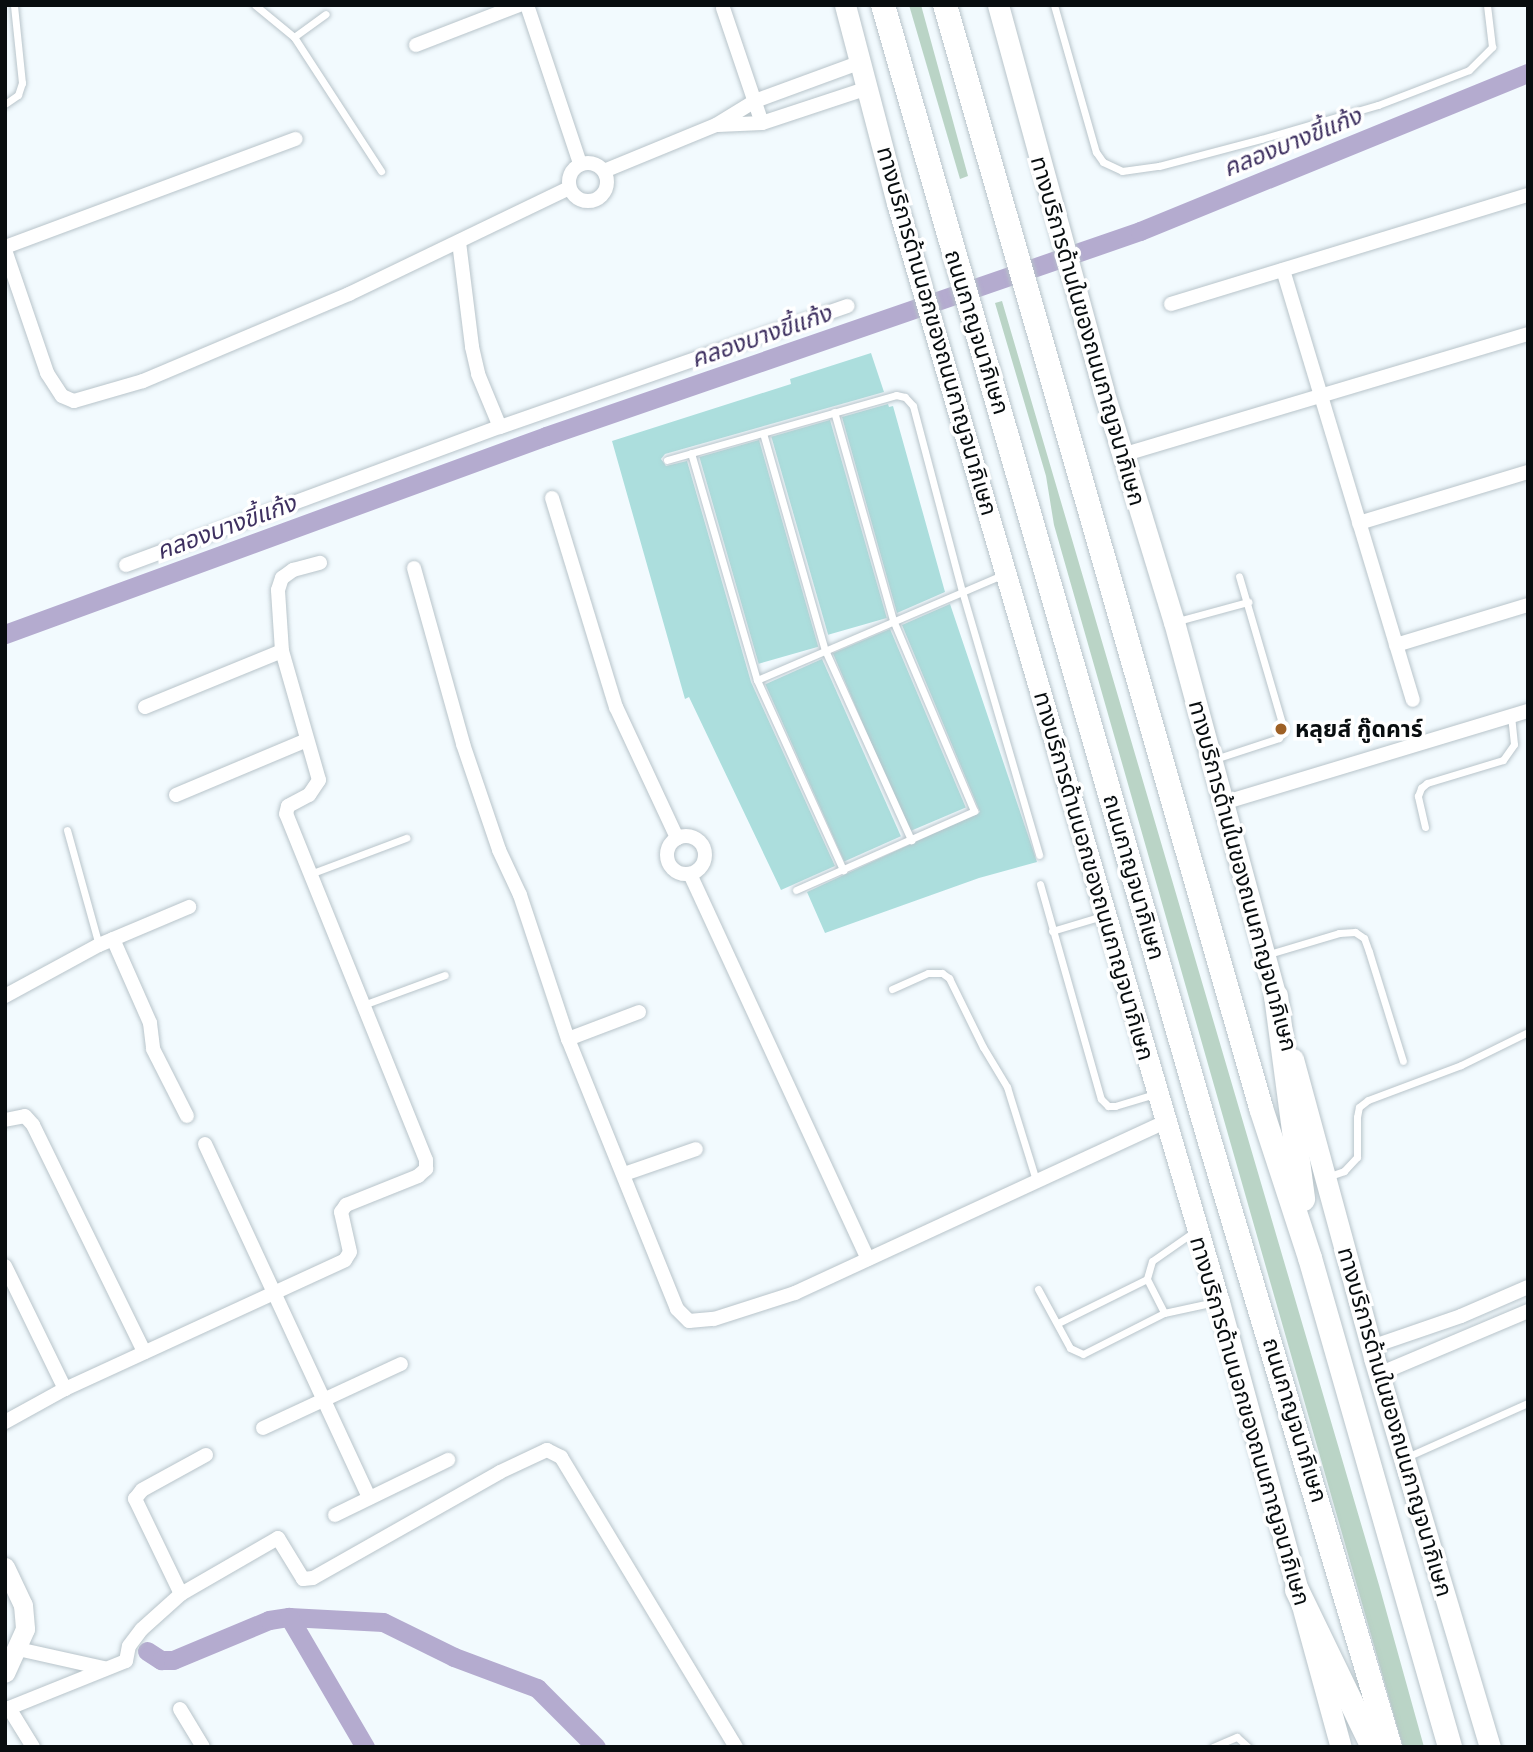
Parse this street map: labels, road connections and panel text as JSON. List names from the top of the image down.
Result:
{
  "streets": {
    "highway": ["ถนนกาญจนาภิเษก"],
    "main road": ["ทางบริการด้านนอกของถนนกาญจนาภิเษก", "ทางบริการด้านในของถนนกาญจนาภิเษก"]
  },
  "water": ["คลองบางขี้แก้ง"],
  "places": ["หลุยส์ กู๊ดคาร์"]
}
